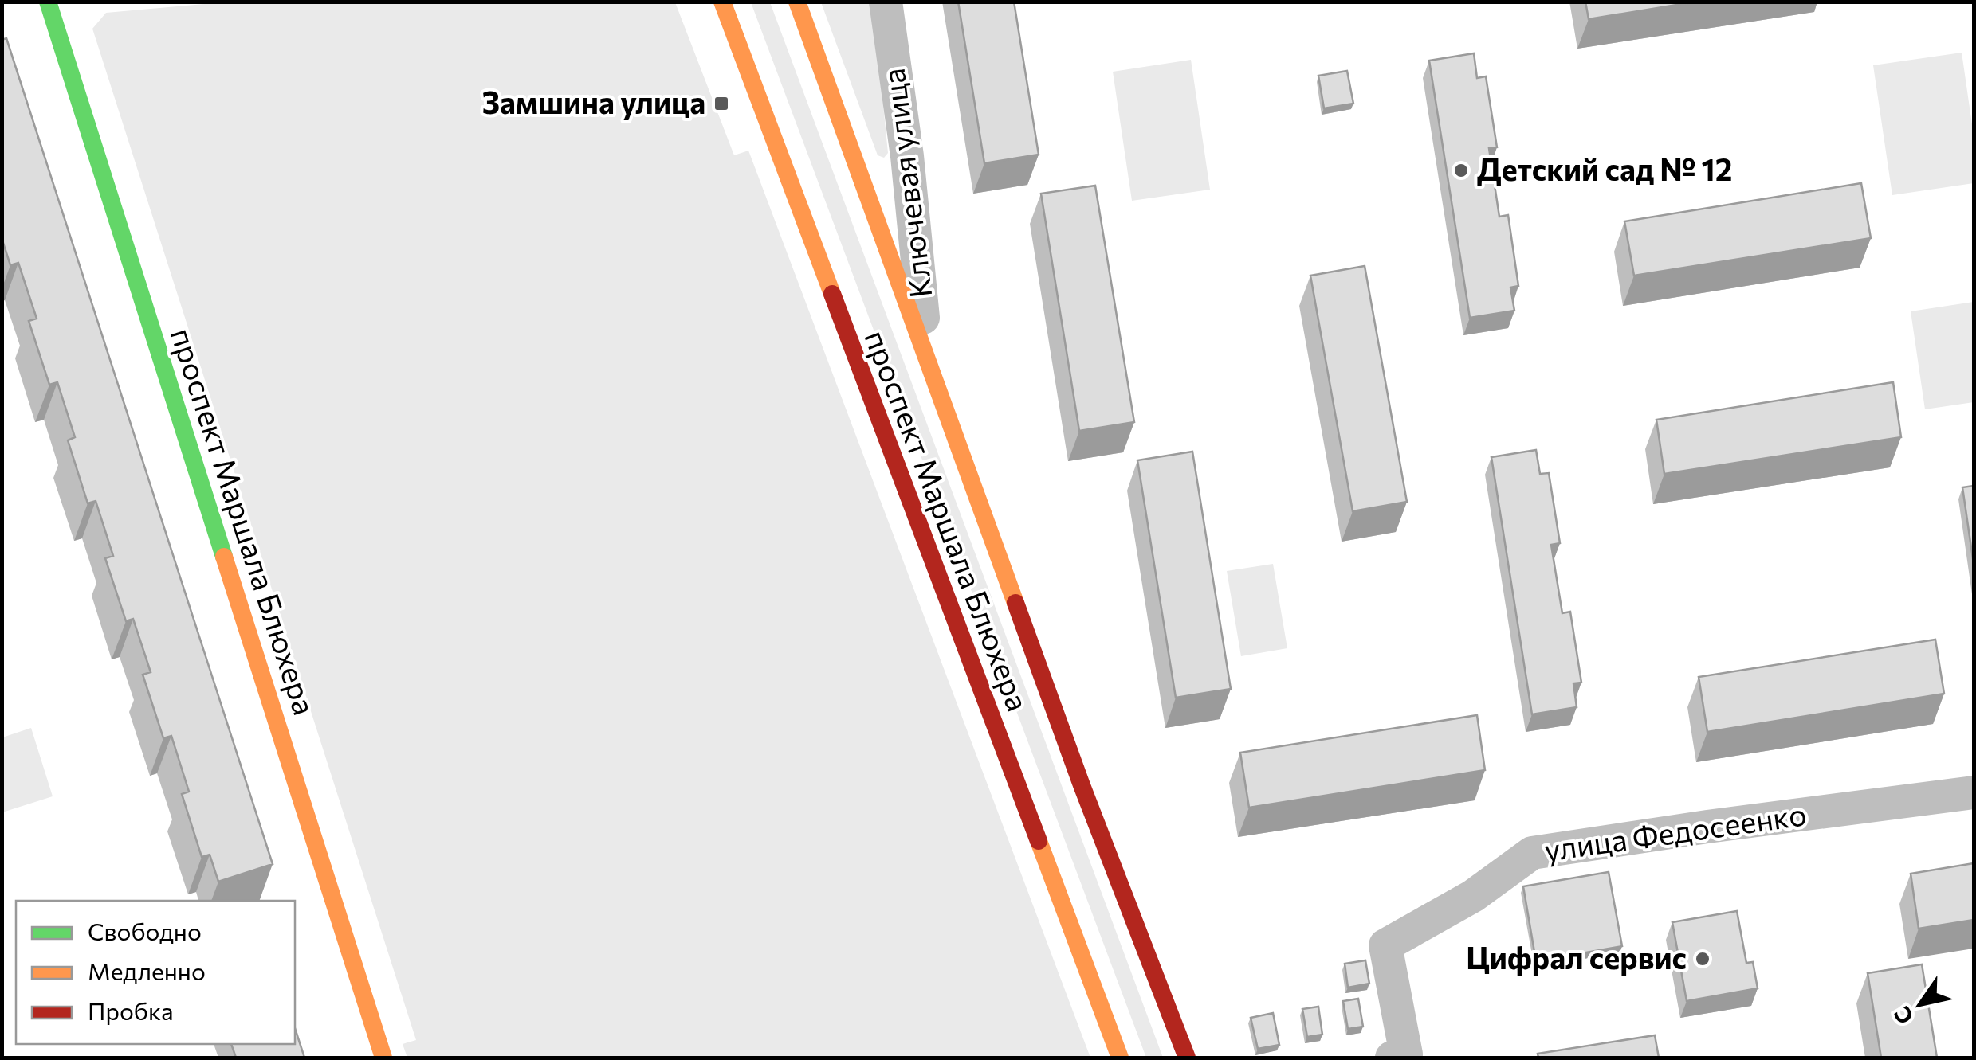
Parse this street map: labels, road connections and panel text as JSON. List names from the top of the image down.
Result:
{
  "streets": {
    "main road": ["проспект Маршала Блюхера"],
    "street": ["Ключевая улица", "улица Федосеенко"]
  },
  "crossings": [
    ["Ключевая улица", "проспект Маршала Блюхера"]
  ],
  "places": {
    "transit": ["Замшина улица"],
    "other": ["Детский сад № 12", "Цифрал сервис"]
  },
  "legend": ["Свободно", "Медленно", "Пробка"],
  "north": "bottom left"
}
